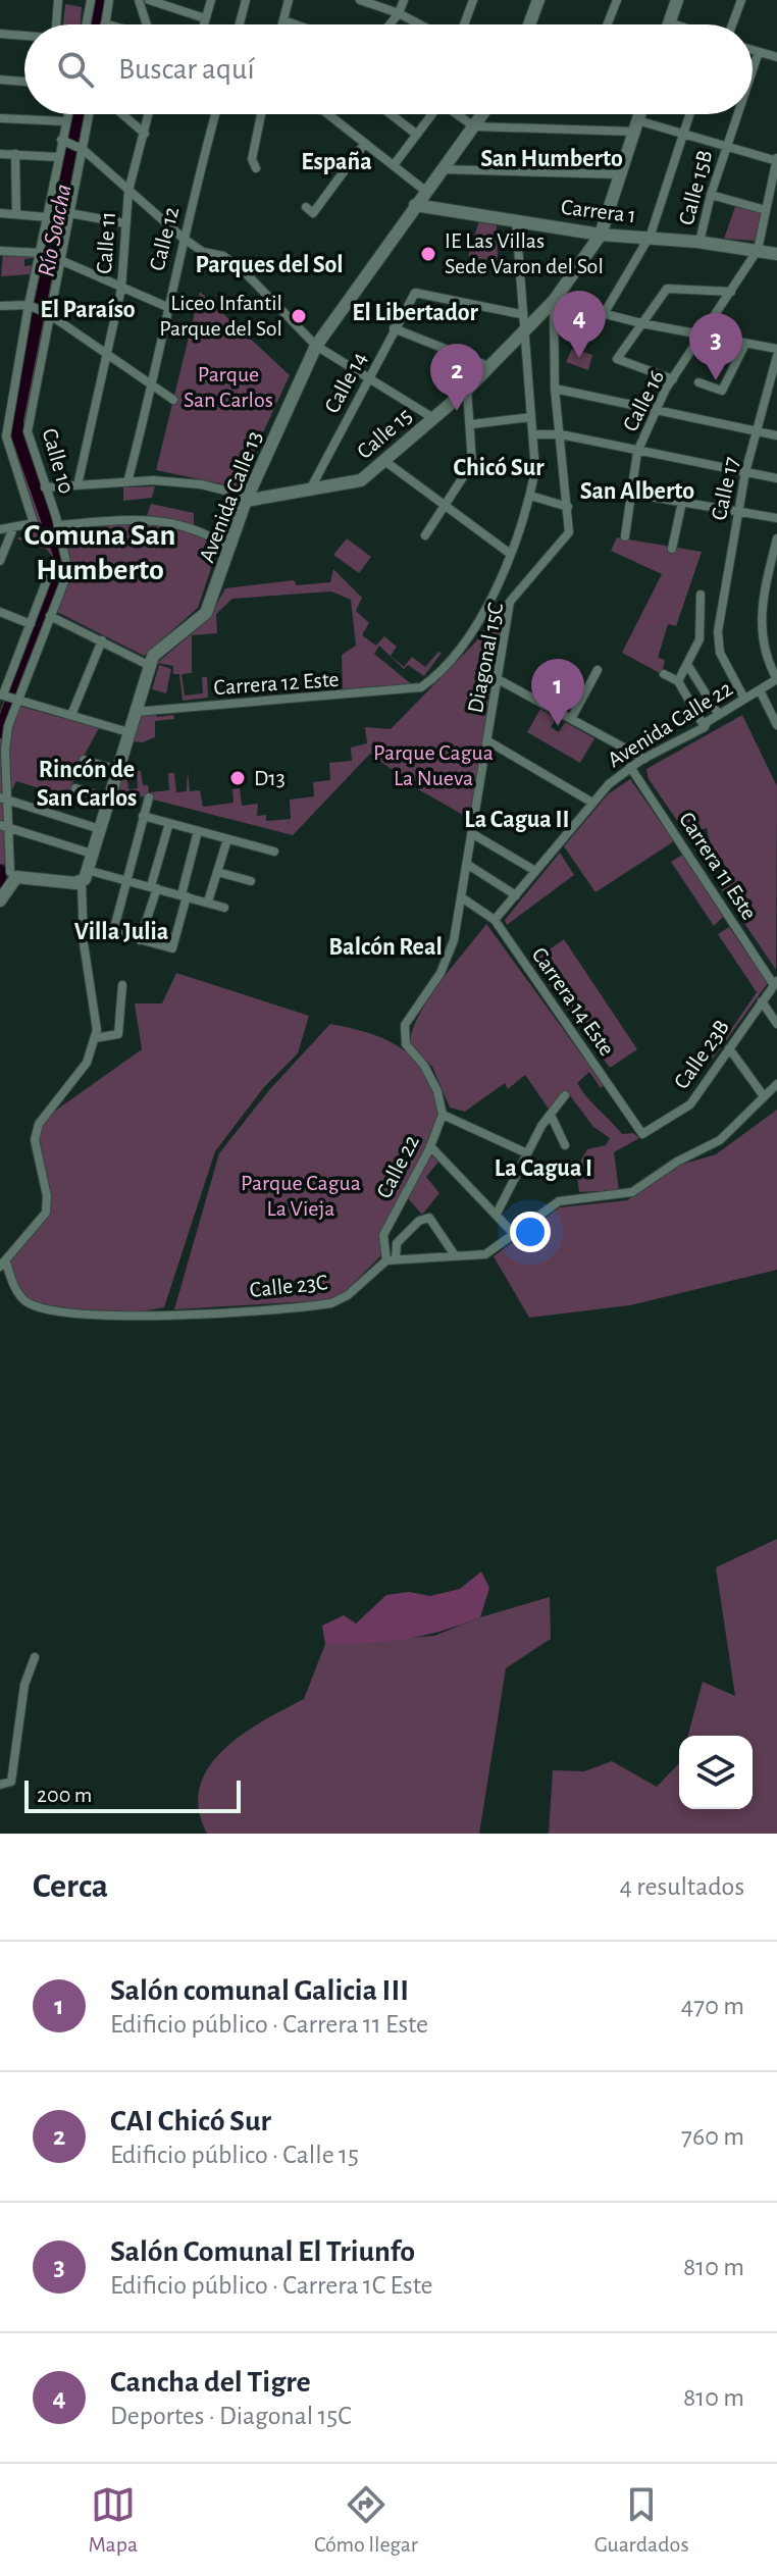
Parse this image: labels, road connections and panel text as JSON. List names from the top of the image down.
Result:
{
  "streets": {
    "main road": ["Carrera 1", "Calle 15", "Avenida Calle 13"],
    "street": [
      "Calle 15B",
      "Calle 12",
      "Calle 11",
      "Calle 14",
      "Calle 16",
      "Calle 10",
      "Calle 17",
      "Diagonal 15C",
      "Carrera 12 Este",
      "Avenida Calle 22",
      "Carrera 11 Este",
      "Carrera 14 Este",
      "Calle 23B",
      "Calle 22",
      "Calle 23C"
    ]
  },
  "crossings": [
    ["Calle 15B", "Carrera 1"],
    ["Carrera 1", "Calle 16"],
    ["Carrera 1", "Calle 15"],
    ["Carrera 1", "Avenida Calle 13"],
    ["Calle 14", "Calle 15"],
    ["Calle 15", "Diagonal 15C"],
    ["Calle 17", "Avenida Calle 22"],
    ["Avenida Calle 13", "Carrera 12 Este"],
    ["Diagonal 15C", "Carrera 14 Este"],
    ["Diagonal 15C", "Calle 22"],
    ["Avenida Calle 22", "Carrera 11 Este"],
    ["Avenida Calle 22", "Carrera 14 Este"],
    ["Carrera 11 Este", "Calle 23B"],
    ["Carrera 14 Este", "Calle 23B"],
    ["Calle 22", "Calle 23C"]
  ],
  "districts": [
    "San Humberto",
    "España",
    "Parques del Sol",
    "El Paraíso",
    "El Libertador",
    "Chicó Sur",
    "San Alberto",
    "Comuna San Humberto",
    "Rincón de San Carlos",
    "La Cagua II",
    "Villa Julia",
    "Balcón Real",
    "La Cagua I"
  ],
  "water": ["Río Soacha"],
  "parks": ["Parque San Carlos", "Parque Cagua La Nueva", "Parque Cagua La Vieja"],
  "places": ["IE Las Villas Sede Varon del Sol", "Liceo Infantil Parque del Sol", "D13"],
  "scale_bar": "200 m",
  "page": {
    "search": "Buscar aquí",
    "pins": [
      "4",
      "3",
      "2",
      "1"
    ],
    "scale": "200 m",
    "heading": ["Cerca", "4 resultados"],
    "list": [
      {
        "mark": "1",
        "name": "Salón comunal Galicia III",
        "note": "Edificio público · Carrera 11 Este",
        "value": "470 m"
      },
      {
        "mark": "2",
        "name": "CAI Chicó Sur",
        "note": "Edificio público · Calle 15",
        "value": "760 m"
      },
      {
        "mark": "3",
        "name": "Salón Comunal El Triunfo",
        "note": "Edificio público · Carrera 1C Este",
        "value": "810 m"
      },
      {
        "mark": "4",
        "name": "Cancha del Tigre",
        "note": "Deportes · Diagonal 15C",
        "value": "810 m"
      }
    ],
    "nav": ["Mapa", "Cómo llegar", "Guardados"]
  }
}
